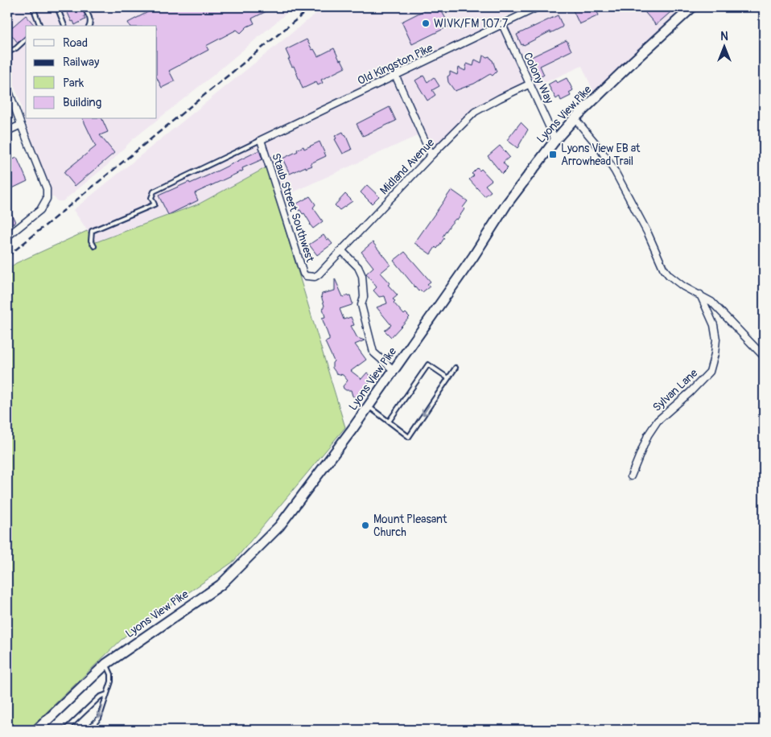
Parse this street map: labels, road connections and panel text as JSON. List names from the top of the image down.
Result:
{
  "streets": {
    "street": [
      "Old Kingston Pike",
      "Colony Way",
      "Lyons View Pike",
      "Midland Avenue",
      "Staub Street Southwest",
      "Sylvan Lane"
    ]
  },
  "crossings": [
    ["Old Kingston Pike", "Colony Way"],
    ["Old Kingston Pike", "Staub Street Southwest"],
    ["Colony Way", "Lyons View Pike"],
    ["Colony Way", "Midland Avenue"],
    ["Midland Avenue", "Staub Street Southwest"]
  ],
  "places": {
    "other": ["WIVK/FM 107.7", "Mount Pleasant Church"],
    "transit": ["Lyons View EB at Arrowhead Trail"]
  },
  "legend": [
    "Road",
    "Railway",
    "Park",
    "Building"
  ],
  "north": "top"
}
